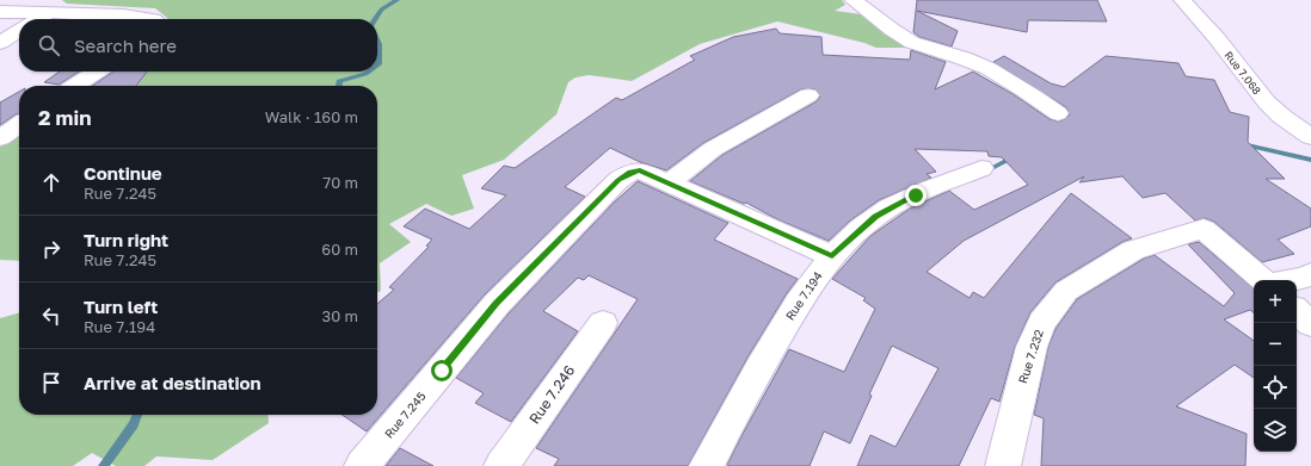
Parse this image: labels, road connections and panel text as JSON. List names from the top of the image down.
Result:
{
  "streets": {
    "street": [
      "Rue 7.068",
      "Rue 7.194",
      "Rue 7.232",
      "Rue 7.246",
      "Rue 7.245"
    ]
  },
  "crossings": [
    ["Rue 7.194", "Rue 7.245"]
  ],
  "page": {
    "search": "Search here",
    "heading": ["2 min", "Walk · 160 m"],
    "list": [
      ["Continue", "Rue 7.245", "70 m"],
      ["Turn right", "Rue 7.245", "60 m"],
      ["Turn left", "Rue 7.194", "30 m"],
      "Arrive at destination"
    ],
    "map_buttons": ["+", "−"]
  }
}
